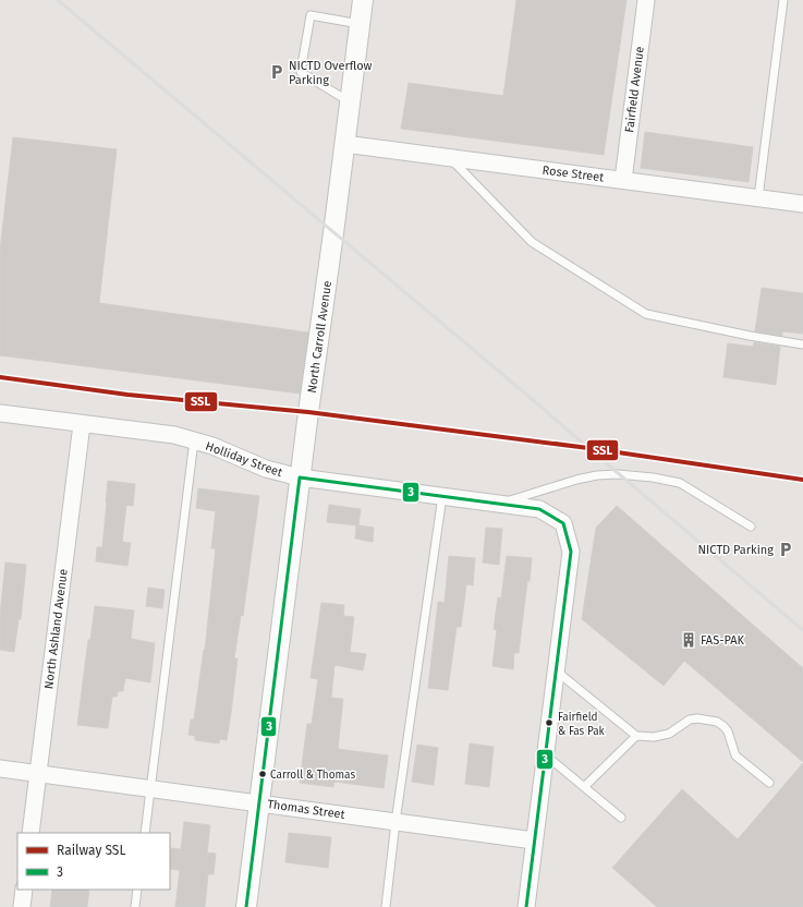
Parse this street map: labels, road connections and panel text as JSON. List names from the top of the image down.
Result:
{
  "streets": {
    "street": [
      "Fairfield Avenue",
      "Rose Street",
      "North Carroll Avenue",
      "Holliday Street",
      "North Ashland Avenue",
      "Thomas Street"
    ]
  },
  "crossings": [
    ["Fairfield Avenue", "Rose Street"],
    ["Rose Street", "North Carroll Avenue"],
    ["North Carroll Avenue", "Holliday Street"],
    ["North Carroll Avenue", "Thomas Street"],
    ["Holliday Street", "North Ashland Avenue"],
    ["North Ashland Avenue", "Thomas Street"]
  ],
  "places": {
    "parking": ["NICTD Overflow Parking", "NICTD Parking"],
    "building": ["FAS-PAK"],
    "other": ["Fairfield & Fas Pak", "Carroll & Thomas"]
  },
  "lines": ["rail line SSL", "transit line 3"],
  "legend": ["Railway SSL", "3"]
}
